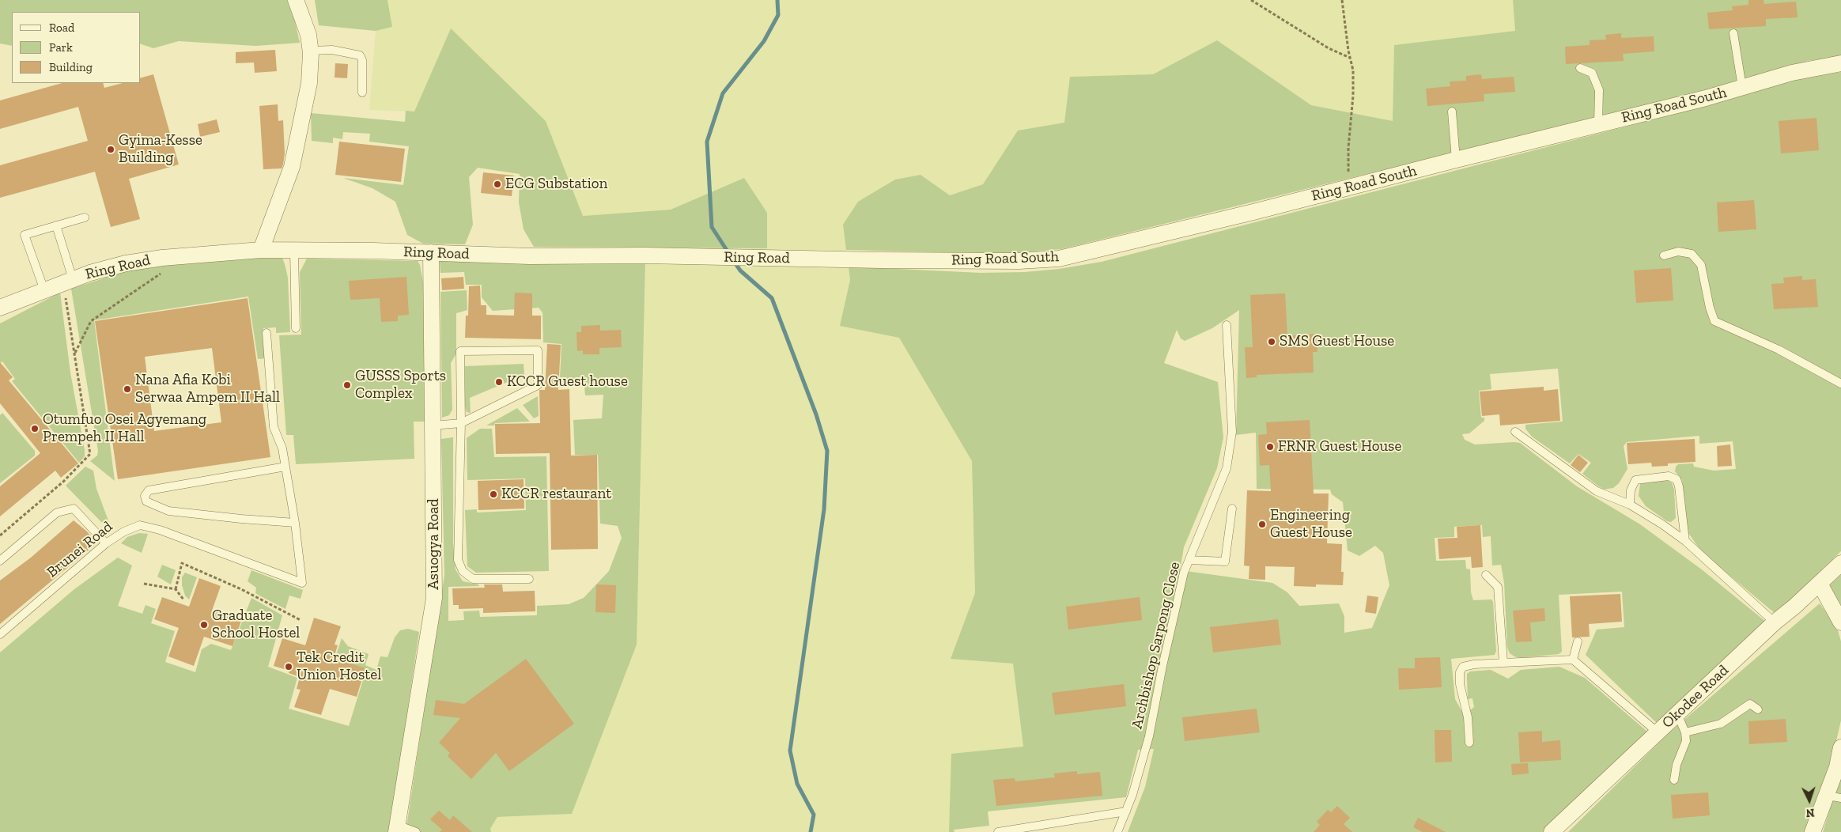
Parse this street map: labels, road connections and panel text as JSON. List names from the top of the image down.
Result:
{
  "streets": {
    "street": [
      "Ring Road South",
      "Ring Road",
      "Asuogya Road",
      "Okodee Road"
    ],
    "lane": ["Brunei Road", "Archbishop Sarpong Close"]
  },
  "crossings": [
    ["Ring Road South", "Ring Road"],
    ["Ring Road", "Asuogya Road"]
  ],
  "places": [
    "Gyima-Kesse Building",
    "ECG Substation",
    "SMS Guest House",
    "KCCR Guest house",
    "GUSSS Sports Complex",
    "Nana Afia Kobi Serwaa Ampem II Hall",
    "Otumfuo Osei Agyemang Prempeh II Hall",
    "FRNR Guest House",
    "KCCR restaurant",
    "Engineering Guest House",
    "Graduate School Hostel",
    "Tek Credit Union Hostel"
  ],
  "legend": ["Road", "Park", "Building"],
  "north": "bottom"
}
